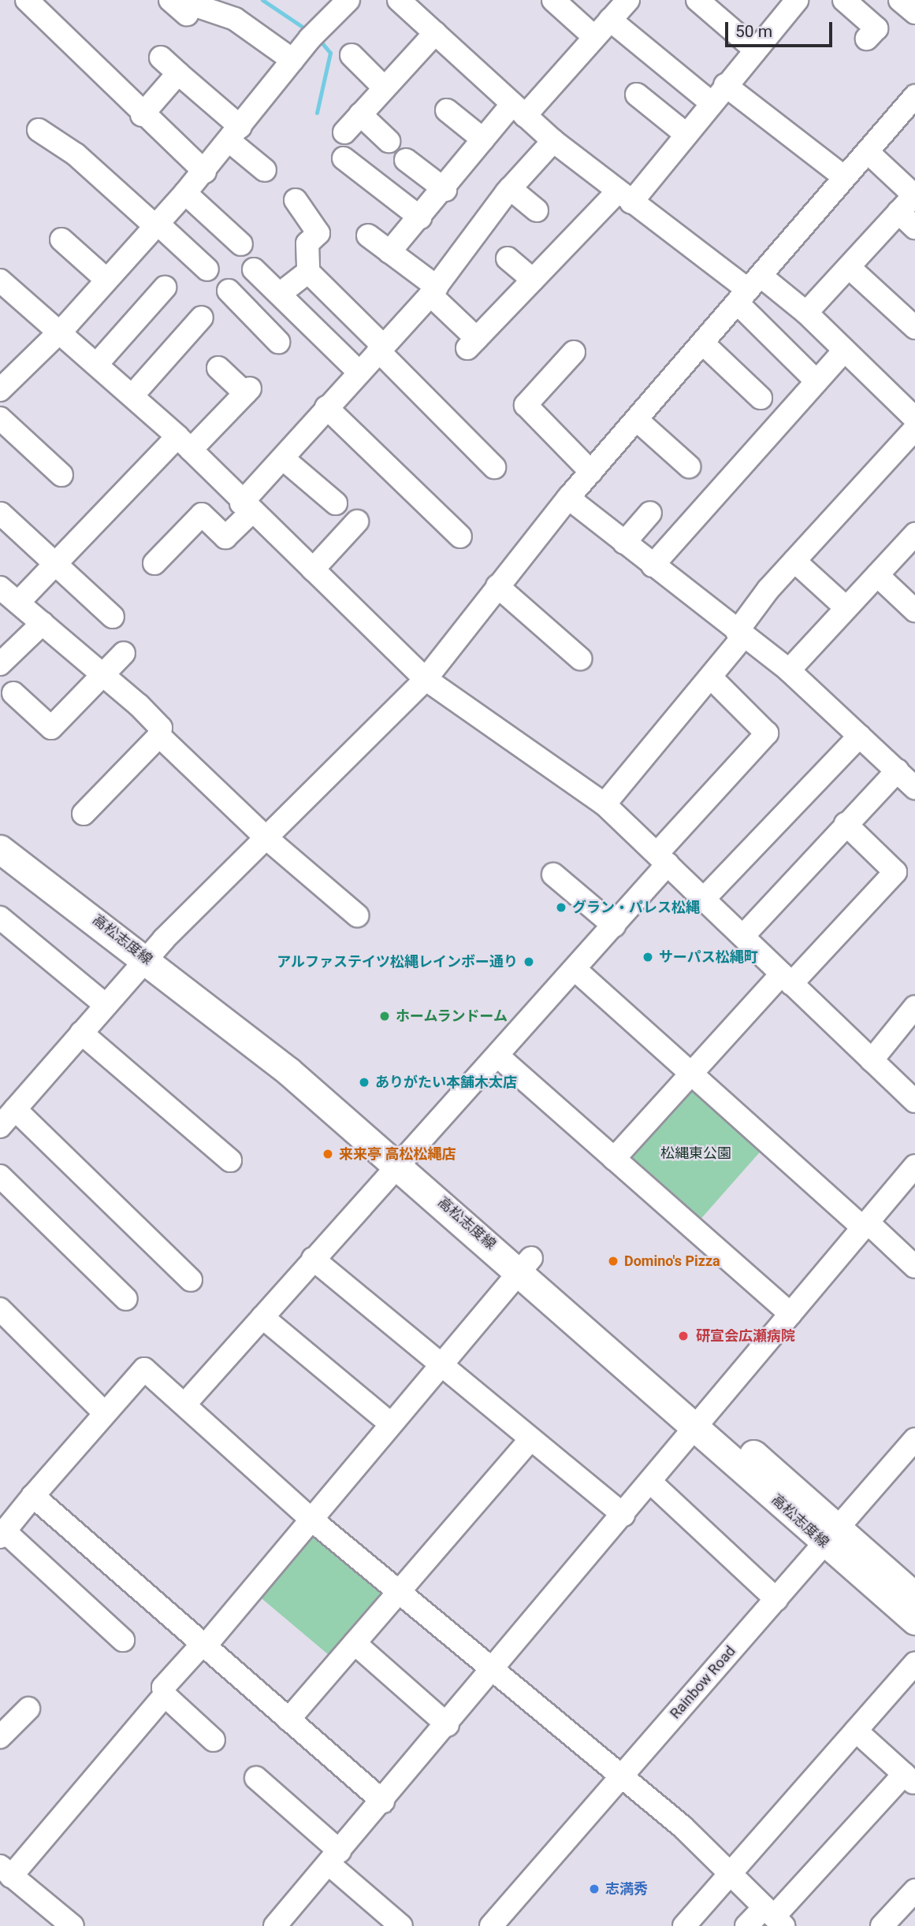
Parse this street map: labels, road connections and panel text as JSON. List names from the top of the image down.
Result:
{
  "streets": {
    "main road": ["高松志度線"],
    "street": ["Rainbow Road"]
  },
  "crossings": [
    ["高松志度線", "Rainbow Road"]
  ],
  "parks": ["松縄東公園"],
  "places": [
    "グラン・パレス松縄",
    "サーパス松縄町",
    "アルファステイツ松縄レインボー通り",
    "ホームランドーム",
    "ありがたい本舗木太店",
    "来来亭 高松松縄店",
    "Domino's Pizza",
    "研宣会広瀬病院",
    "志満秀"
  ],
  "scale_bar": "50 m"
}
